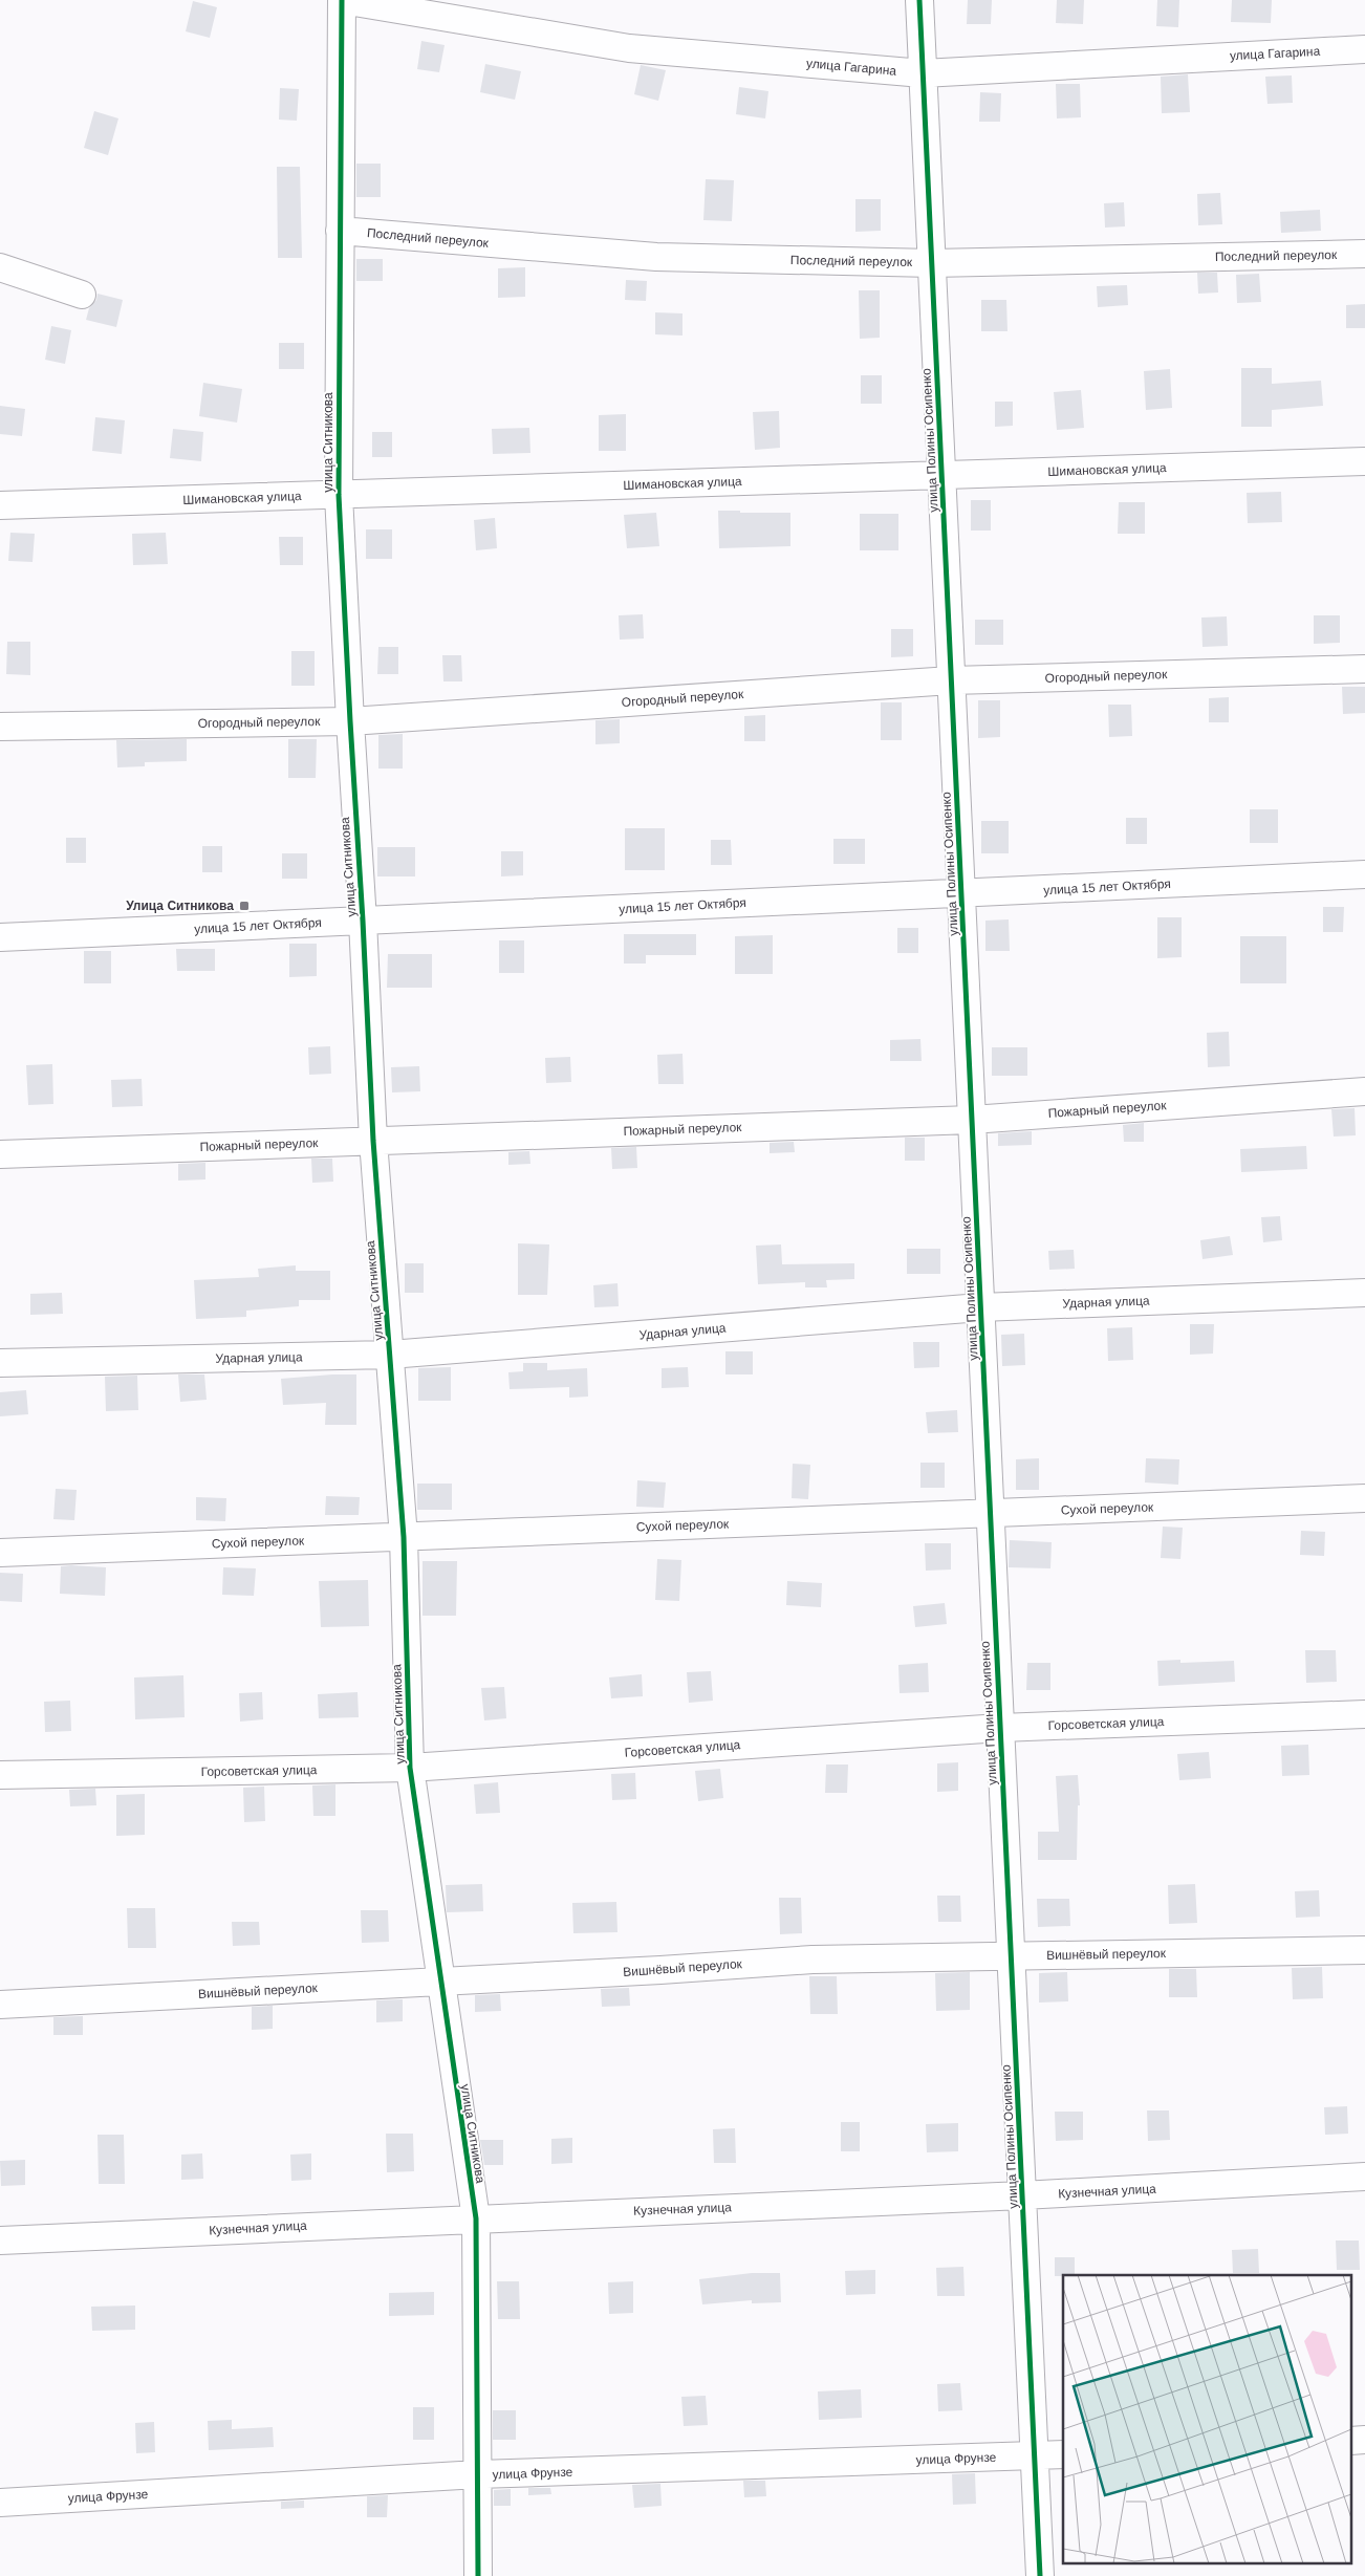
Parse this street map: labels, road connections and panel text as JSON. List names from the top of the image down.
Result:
{
  "streets": {
    "street": [
      "улица Гагарина",
      "Последний переулок",
      "улица Полины Осипенко",
      "улица Ситникова",
      "Шимановская улица",
      "Огородный переулок",
      "улица 15 лет Октября",
      "Пожарный переулок",
      "Ударная улица",
      "Сухой переулок",
      "Горсоветская улица",
      "Вишнёвый переулок",
      "Кузнечная улица",
      "улица Фрунзе"
    ]
  },
  "crossings": [
    ["улица Гагарина", "улица Полины Осипенко"],
    ["улица Гагарина", "улица Ситникова"],
    ["Последний переулок", "улица Полины Осипенко"],
    ["Последний переулок", "улица Ситникова"],
    ["улица Полины Осипенко", "Шимановская улица"],
    ["улица Полины Осипенко", "Огородный переулок"],
    ["улица Полины Осипенко", "улица 15 лет Октября"],
    ["улица Полины Осипенко", "Пожарный переулок"],
    ["улица Полины Осипенко", "Ударная улица"],
    ["улица Полины Осипенко", "Сухой переулок"],
    ["улица Полины Осипенко", "Горсоветская улица"],
    ["улица Полины Осипенко", "Вишнёвый переулок"],
    ["улица Полины Осипенко", "Кузнечная улица"],
    ["улица Полины Осипенко", "улица Фрунзе"],
    ["улица Ситникова", "Шимановская улица"],
    ["улица Ситникова", "Огородный переулок"],
    ["улица Ситникова", "улица 15 лет Октября"],
    ["улица Ситникова", "Пожарный переулок"],
    ["улица Ситникова", "Ударная улица"],
    ["улица Ситникова", "Сухой переулок"],
    ["улица Ситникова", "Горсоветская улица"],
    ["улица Ситникова", "Вишнёвый переулок"],
    ["улица Ситникова", "Кузнечная улица"],
    ["улица Ситникова", "улица Фрунзе"]
  ],
  "places": {
    "transit": ["Улица Ситникова"]
  }
}
